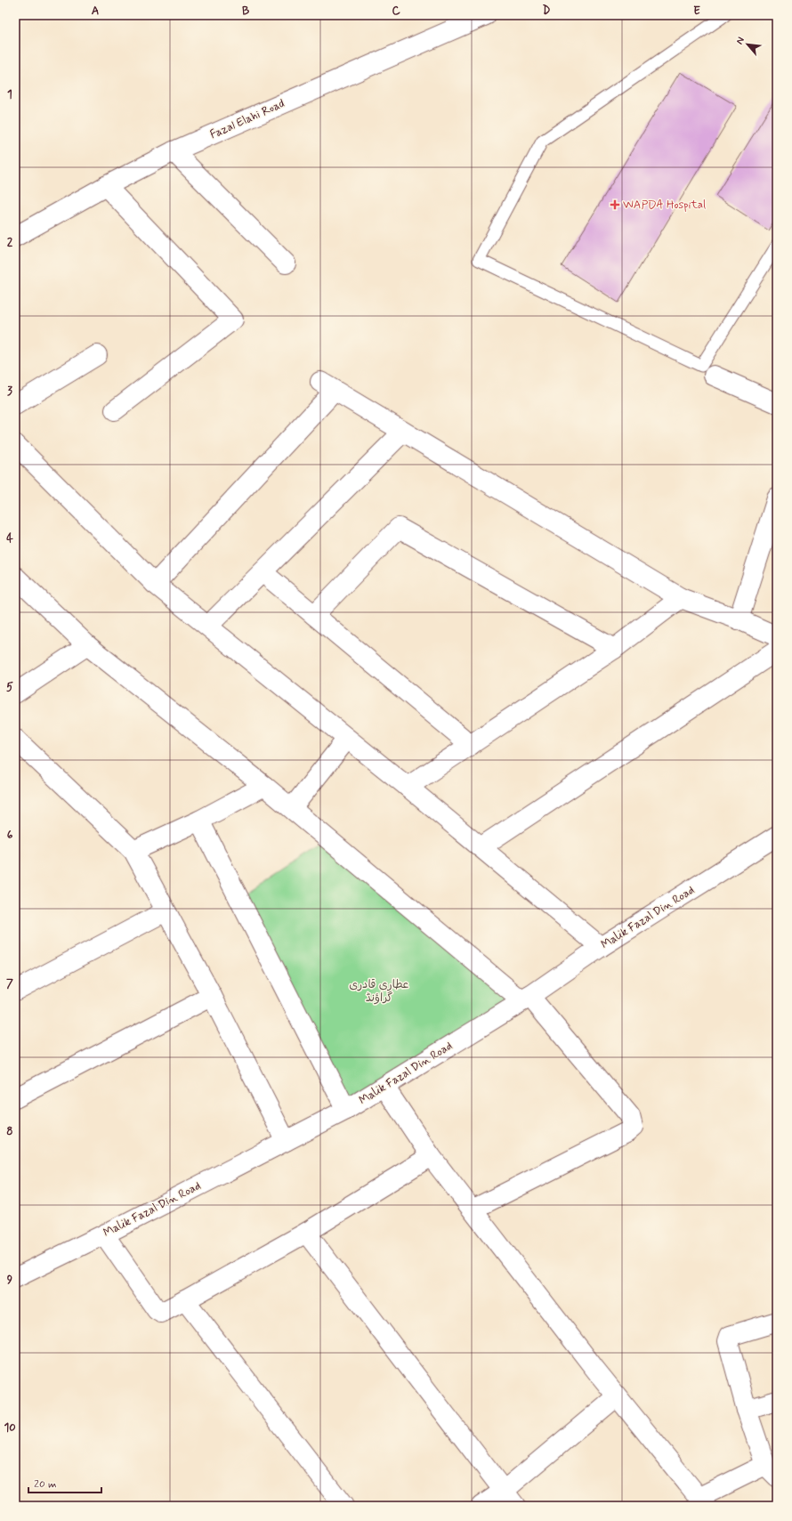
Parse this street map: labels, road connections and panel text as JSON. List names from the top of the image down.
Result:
{
  "streets": {
    "street": ["Fazal Elahi Road", "Malik Fazal Din Road"]
  },
  "parks": ["عطاری قادری گراؤنڈ"],
  "places": {
    "health": ["WAPDA Hospital"]
  },
  "scale_bar": "20 m",
  "north": "top left",
  "grid": {
    "columns": [
      "A",
      "B",
      "C",
      "D",
      "E"
    ],
    "rows": [
      "1",
      "2",
      "3",
      "4",
      "5",
      "6",
      "7",
      "8",
      "9",
      "10"
    ]
  }
}
